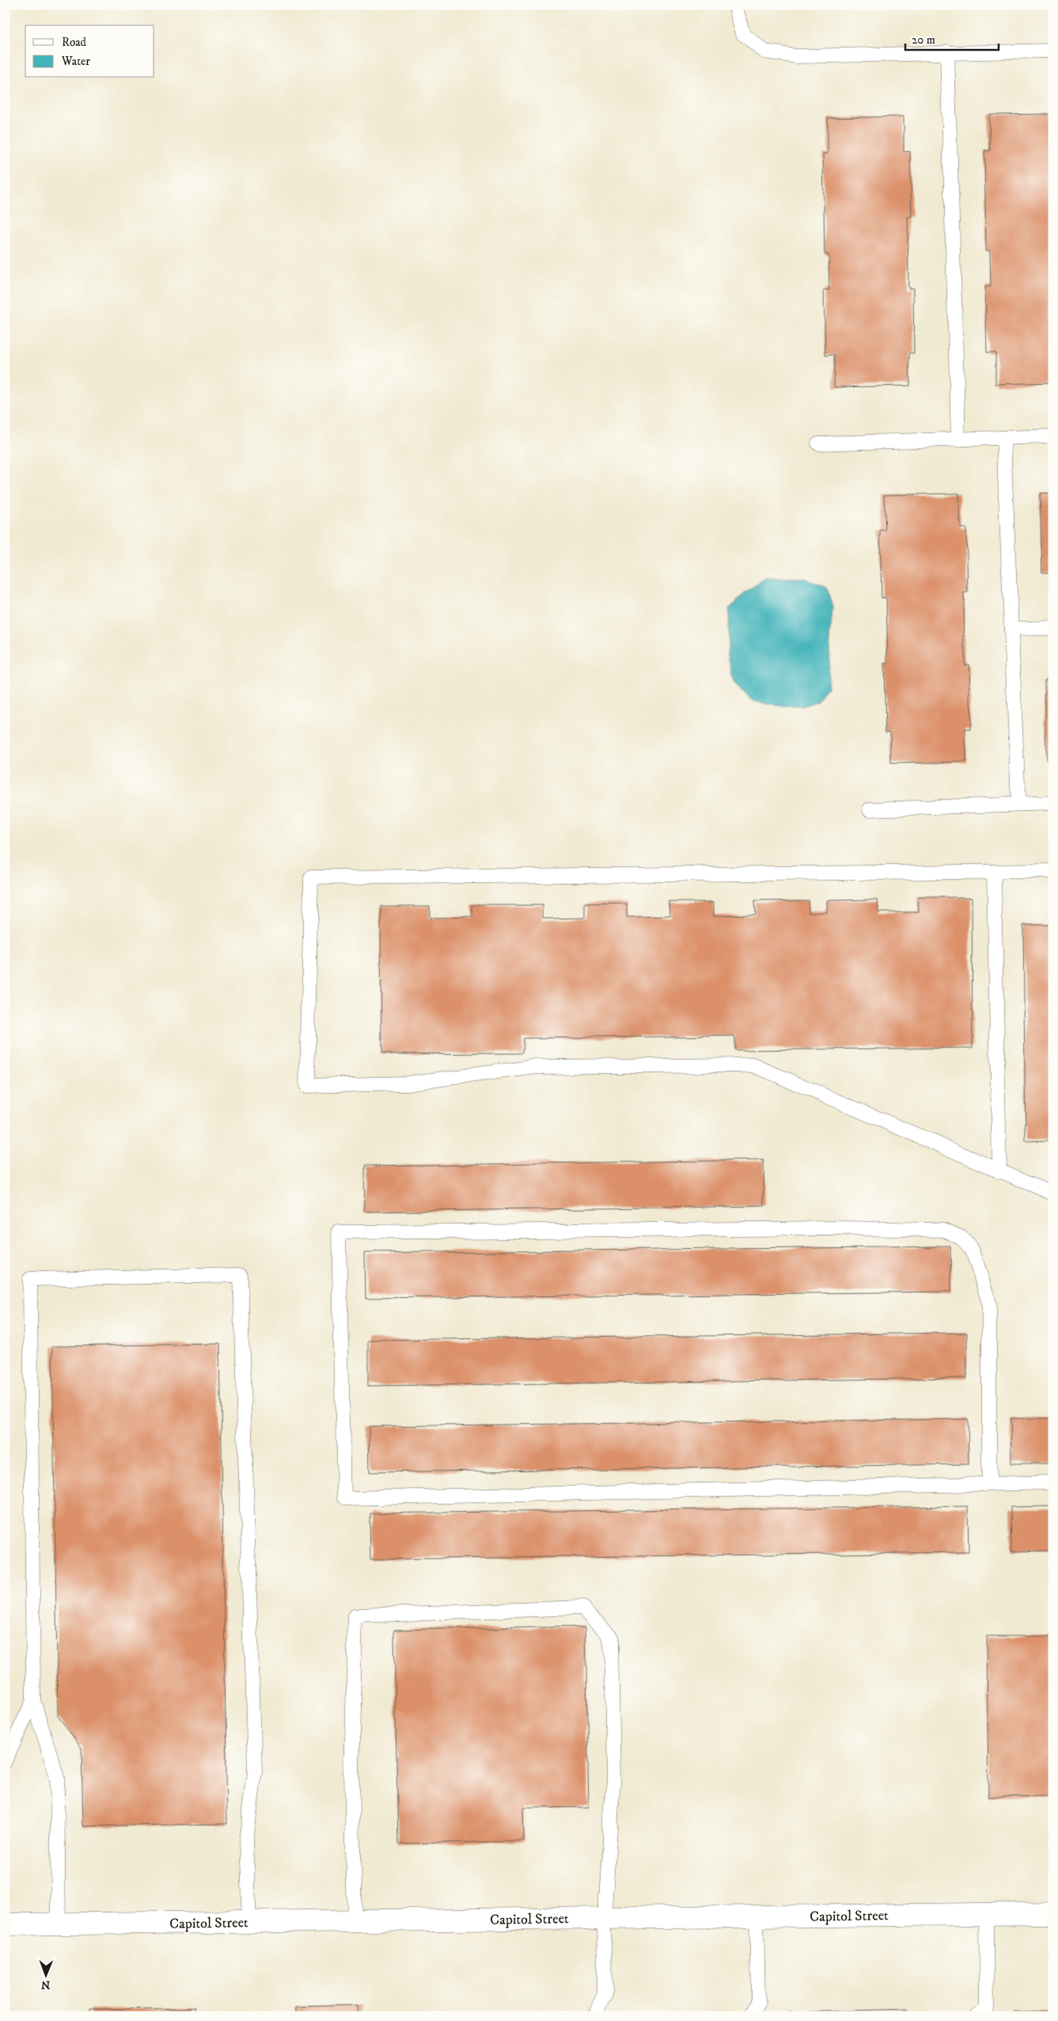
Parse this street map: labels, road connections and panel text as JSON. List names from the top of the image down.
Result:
{
  "streets": {
    "street": ["Capitol Street"]
  },
  "legend": ["Road", "Water"],
  "scale_bar": "20 m",
  "north": "bottom"
}
